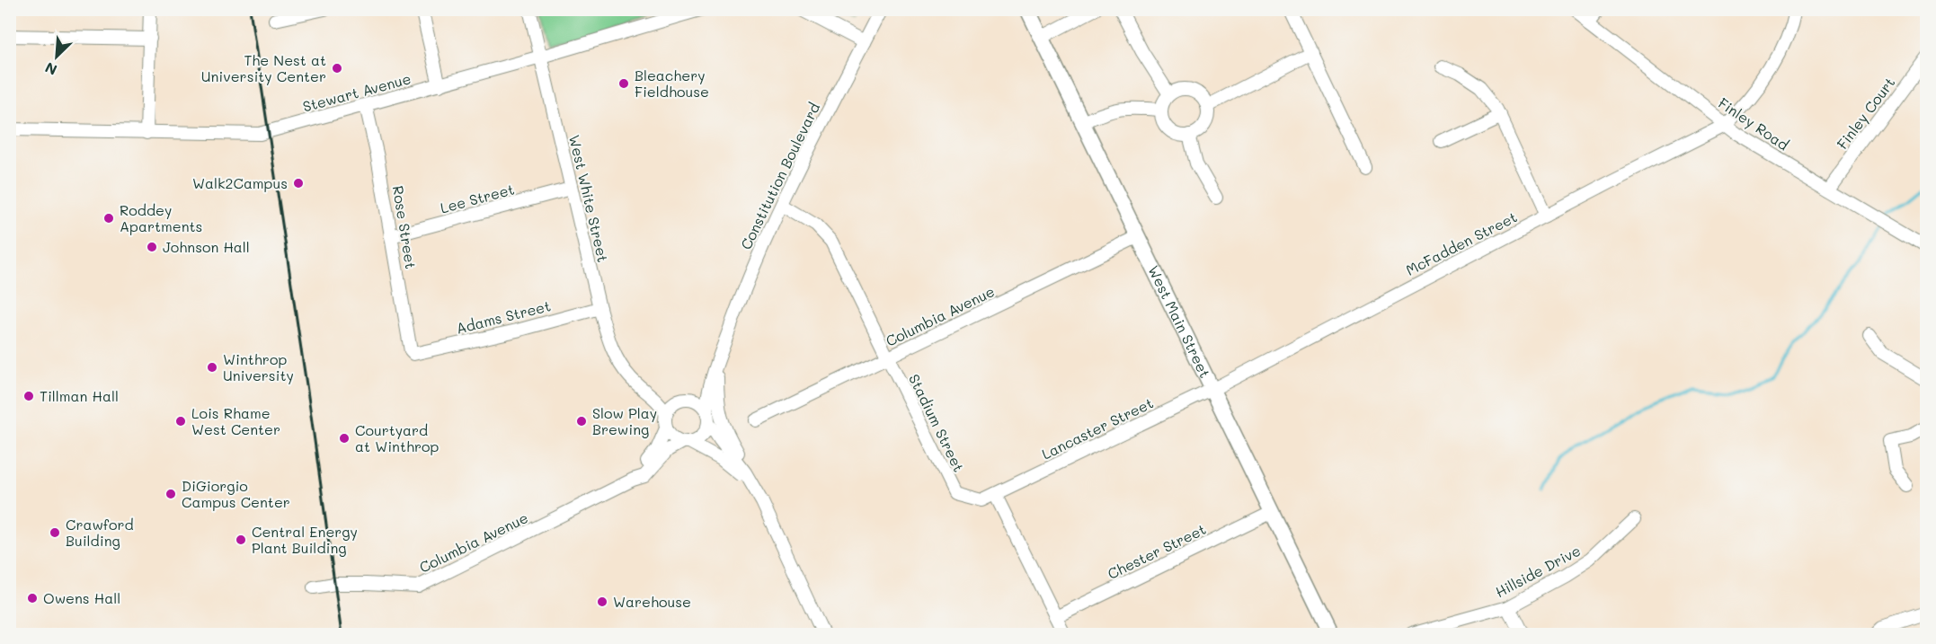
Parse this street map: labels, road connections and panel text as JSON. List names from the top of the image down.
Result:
{
  "streets": {
    "main road": ["West Main Street"],
    "street": [
      "Stewart Avenue",
      "Finley Court",
      "Finley Road",
      "Constitution Boulevard",
      "Lee Street",
      "West White Street",
      "Rose Street",
      "McFadden Street",
      "Columbia Avenue",
      "Adams Street",
      "Stadium Street",
      "Lancaster Street",
      "Chester Street",
      "Hillside Drive"
    ]
  },
  "crossings": [
    ["Stewart Avenue", "West White Street"],
    ["Stewart Avenue", "Rose Street"],
    ["Finley Court", "Finley Road"],
    ["Finley Road", "McFadden Street"],
    ["Constitution Boulevard", "West White Street"],
    ["Constitution Boulevard", "Columbia Avenue"],
    ["Constitution Boulevard", "Stadium Street"],
    ["Lee Street", "West White Street"],
    ["Lee Street", "Rose Street"],
    ["West White Street", "Columbia Avenue"],
    ["West White Street", "Adams Street"],
    ["Rose Street", "Adams Street"],
    ["McFadden Street", "West Main Street"],
    ["McFadden Street", "Lancaster Street"],
    ["Columbia Avenue", "West Main Street"],
    ["Columbia Avenue", "Stadium Street"],
    ["West Main Street", "Lancaster Street"],
    ["West Main Street", "Chester Street"],
    ["Stadium Street", "Lancaster Street"]
  ],
  "places": [
    "The Nest at University Center",
    "Bleachery Fieldhouse",
    "Walk2Campus",
    "Roddey Apartments",
    "Johnson Hall",
    "Winthrop University",
    "Tillman Hall",
    "Lois Rhame West Center",
    "Slow Play Brewing",
    "Courtyard at Winthrop",
    "DiGiorgio Campus Center",
    "Crawford Building",
    "Central Energy Plant Building",
    "Owens Hall",
    "Warehouse"
  ],
  "north": "bottom left"
}
